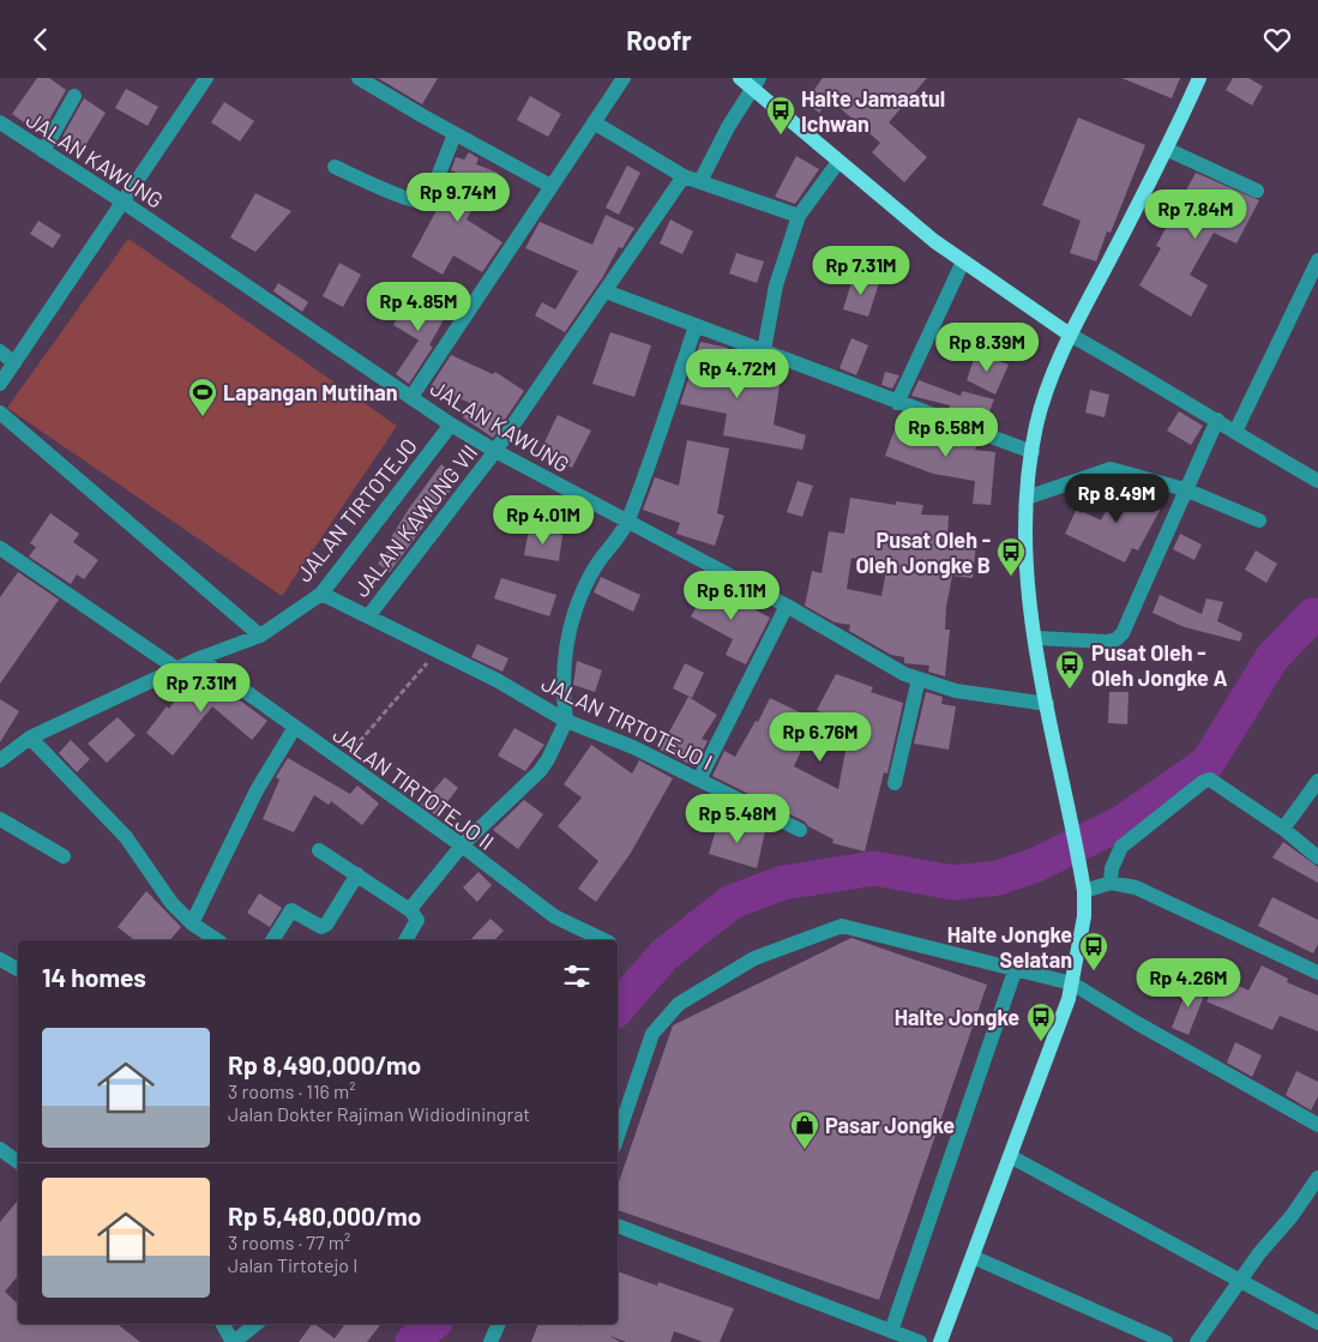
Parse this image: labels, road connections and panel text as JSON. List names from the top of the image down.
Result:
{
  "streets": {
    "street": [
      "JALAN KAWUNG",
      "JALAN TIRTOTEJO",
      "JALAN KAWUNG VII",
      "JALAN TIRTOTEJO I",
      "JALAN TIRTOTEJO II"
    ]
  },
  "crossings": [
    ["JALAN KAWUNG", "JALAN TIRTOTEJO"],
    ["JALAN KAWUNG", "JALAN KAWUNG VII"],
    ["JALAN TIRTOTEJO", "JALAN TIRTOTEJO I"],
    ["JALAN TIRTOTEJO", "JALAN TIRTOTEJO II"],
    ["JALAN KAWUNG VII", "JALAN TIRTOTEJO I"]
  ],
  "places": {
    "bus stop": [
      "Halte Jamaatul Ichwan",
      "Pusat Oleh - Oleh Jongke B",
      "Pusat Oleh - Oleh Jongke A",
      "Halte Jongke Selatan",
      "Halte Jongke"
    ],
    "sports": ["Lapangan Mutihan"],
    "shop": ["Pasar Jongke"]
  },
  "page": {
    "header": "Roofr",
    "price": [
      "Rp 9.74M",
      "Rp 7.84M",
      "Rp 7.31M",
      "Rp 4.85M",
      "Rp 8.39M",
      "Rp 4.72M",
      "Rp 6.58M",
      "Rp 8.49M",
      "Rp 4.01M",
      "Rp 6.11M",
      "Rp 7.31M",
      "Rp 6.76M",
      "Rp 5.48M",
      "Rp 4.26M"
    ],
    "heading": "14 homes",
    "list": [
      {
        "name": "Rp 8,490,000/mo",
        "note": "3 rooms · 116 m² · Jalan Dokter Rajiman Widiodiningrat"
      },
      {
        "name": "Rp 5,480,000/mo",
        "note": "3 rooms · 77 m² · Jalan Tirtotejo I"
      }
    ]
  }
}
